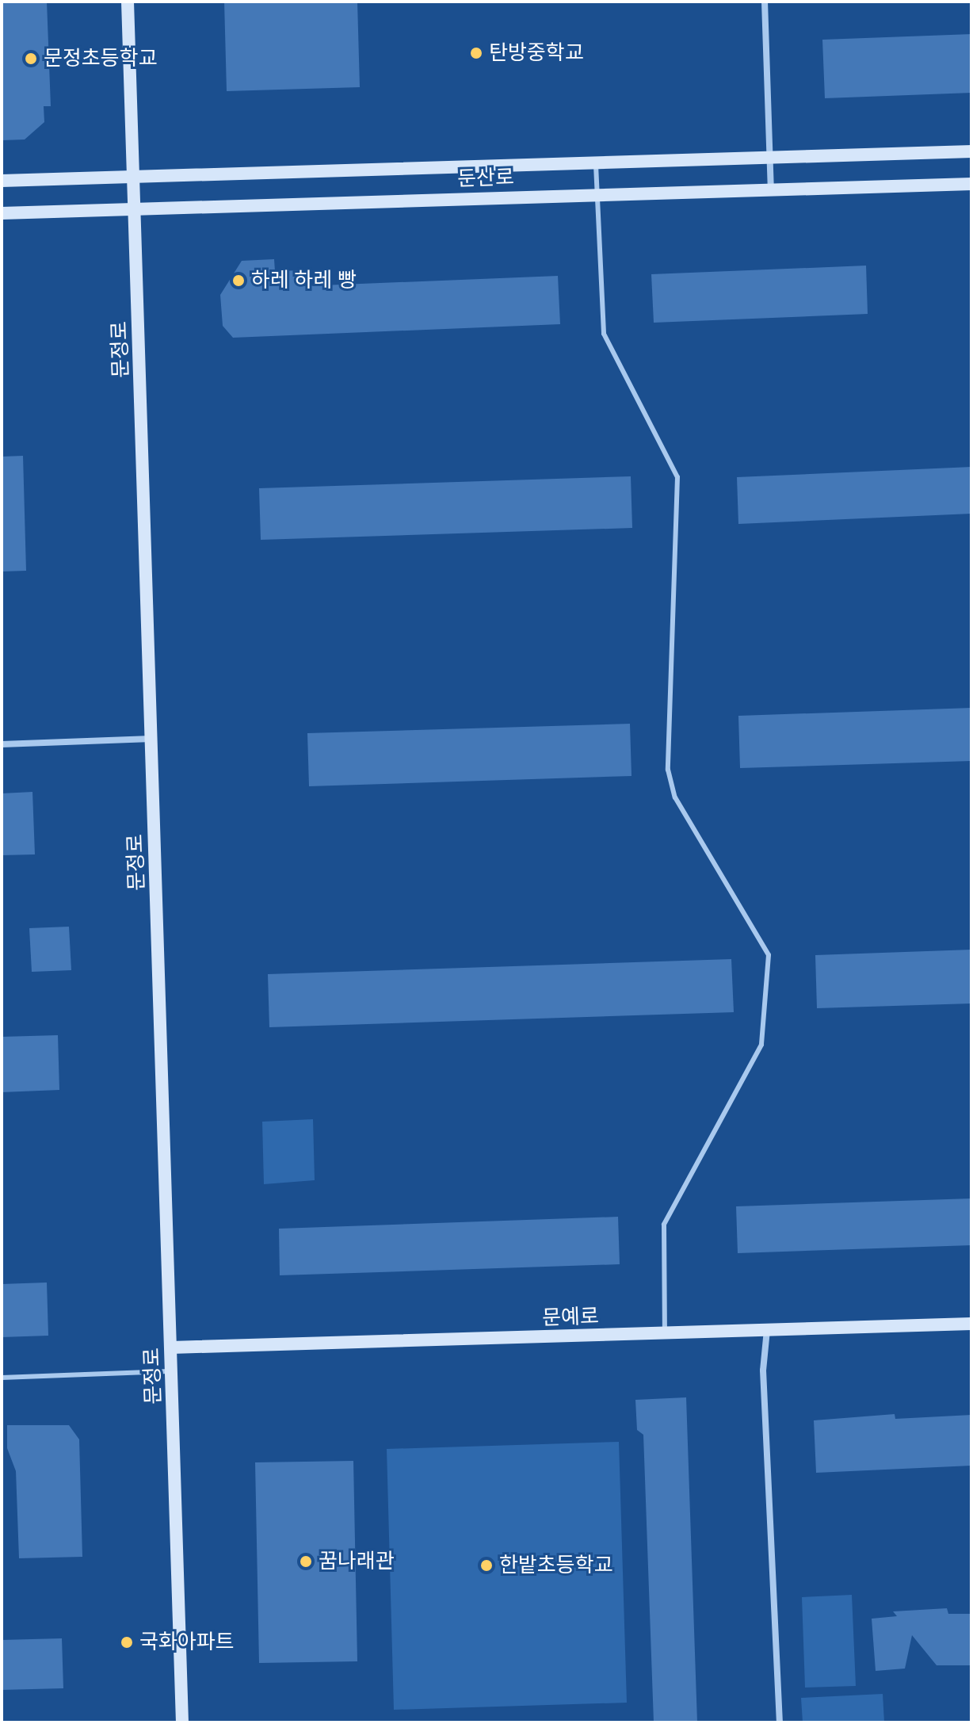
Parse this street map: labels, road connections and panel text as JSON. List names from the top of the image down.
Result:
{
  "streets": {
    "main road": ["둔산로", "문정로", "문예로"]
  },
  "crossings": [
    ["둔산로", "문정로"],
    ["문정로", "문예로"]
  ],
  "places": [
    "탄방중학교",
    "문정초등학교",
    "하레 하레 빵",
    "꿈나래관",
    "한밭초등학교",
    "국화아파트"
  ]
}
